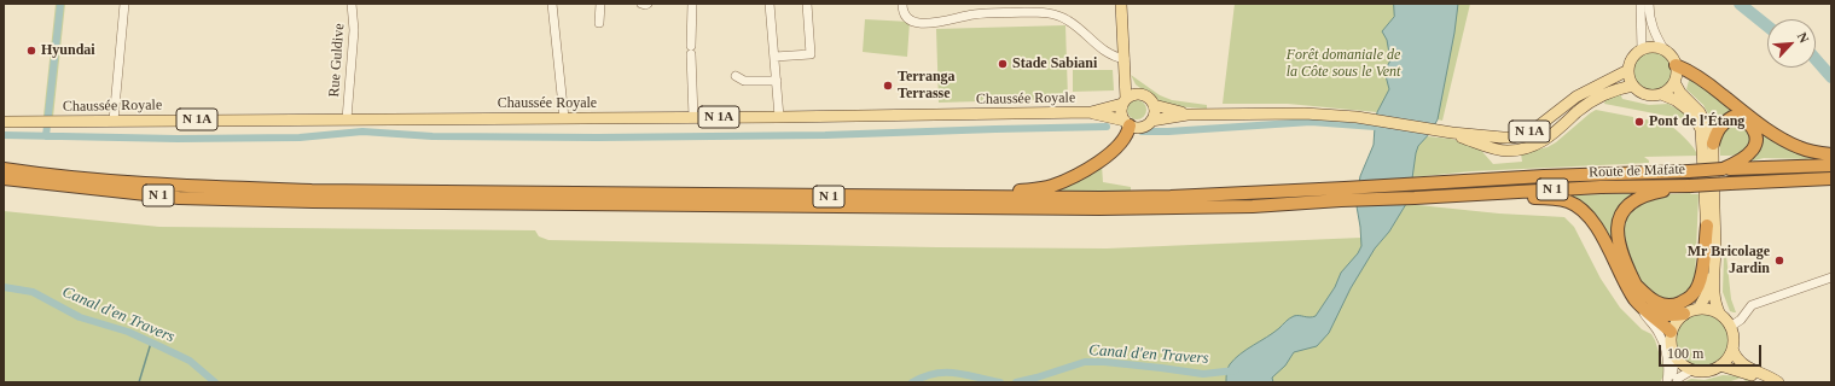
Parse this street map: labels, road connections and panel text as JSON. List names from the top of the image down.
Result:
{
  "streets": {
    "highway": ["Route de Mafate", "N 1"],
    "main road": ["Chaussée Royale", "N 1A"],
    "street": ["Rue Guldive"]
  },
  "crossings": [
    ["Rue Guldive", "Chaussée Royale"],
    ["Chaussée Royale", "N 1A"],
    ["Route de Mafate", "N 1"]
  ],
  "water": ["Canal d'en Travers"],
  "parks": ["Forêt domaniale de la Côte sous le Vent"],
  "places": [
    "Hyundai",
    "Stade Sabiani",
    "Terranga Terrasse",
    "Pont de l'Étang",
    "Mr Bricolage Jardin"
  ],
  "scale_bar": "100 m",
  "north": "top right"
}
